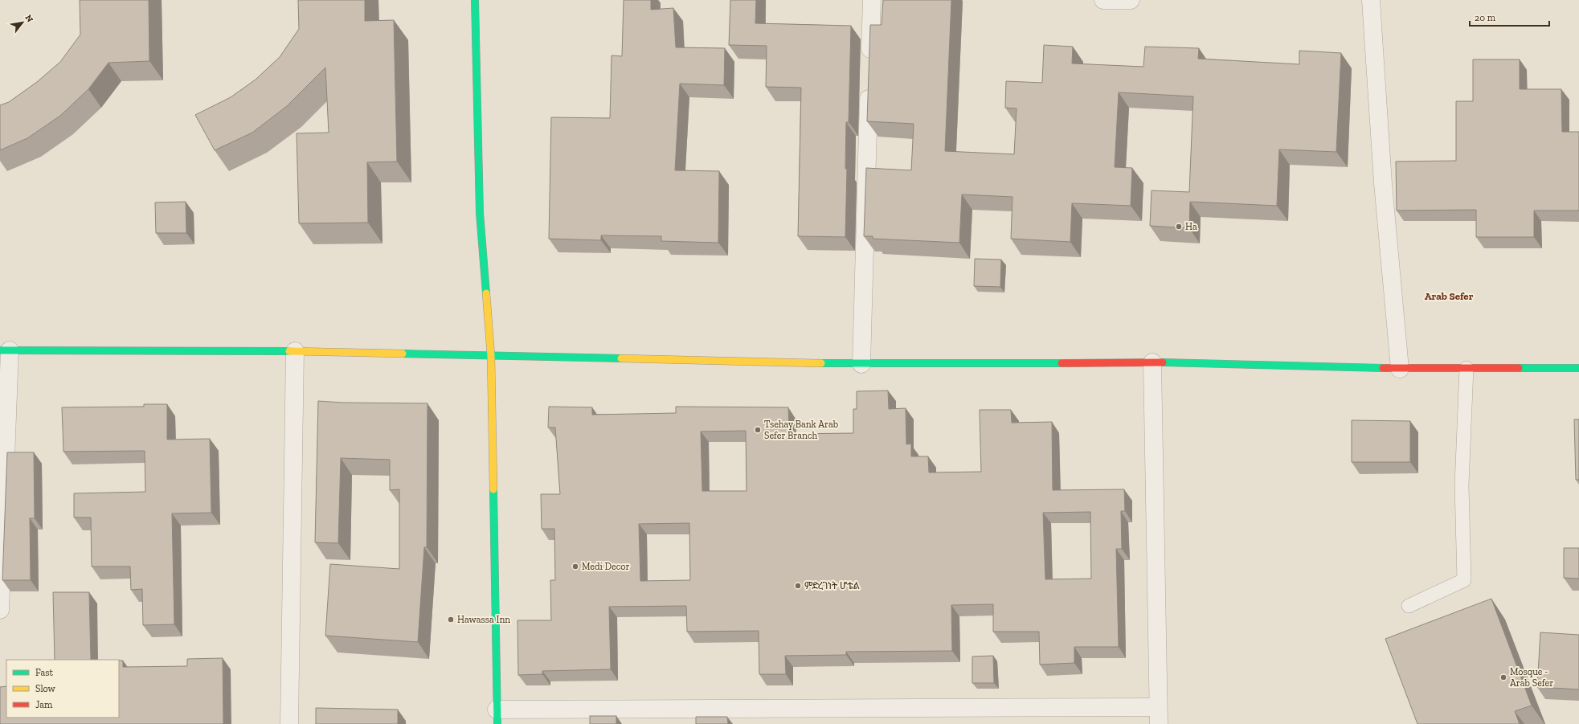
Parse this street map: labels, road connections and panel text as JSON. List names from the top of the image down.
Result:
{
  "districts": ["Arab Sefer"],
  "places": [
    "Ha",
    "Tsehay Bank Arab Sefer Branch",
    "Medi Decor",
    "ምድረገነት ሆቴል",
    "Hawassa Inn",
    "Mosque - Arab Sefer"
  ],
  "legend": ["Fast", "Slow", "Jam"],
  "scale_bar": "20 m",
  "north": "top right"
}
